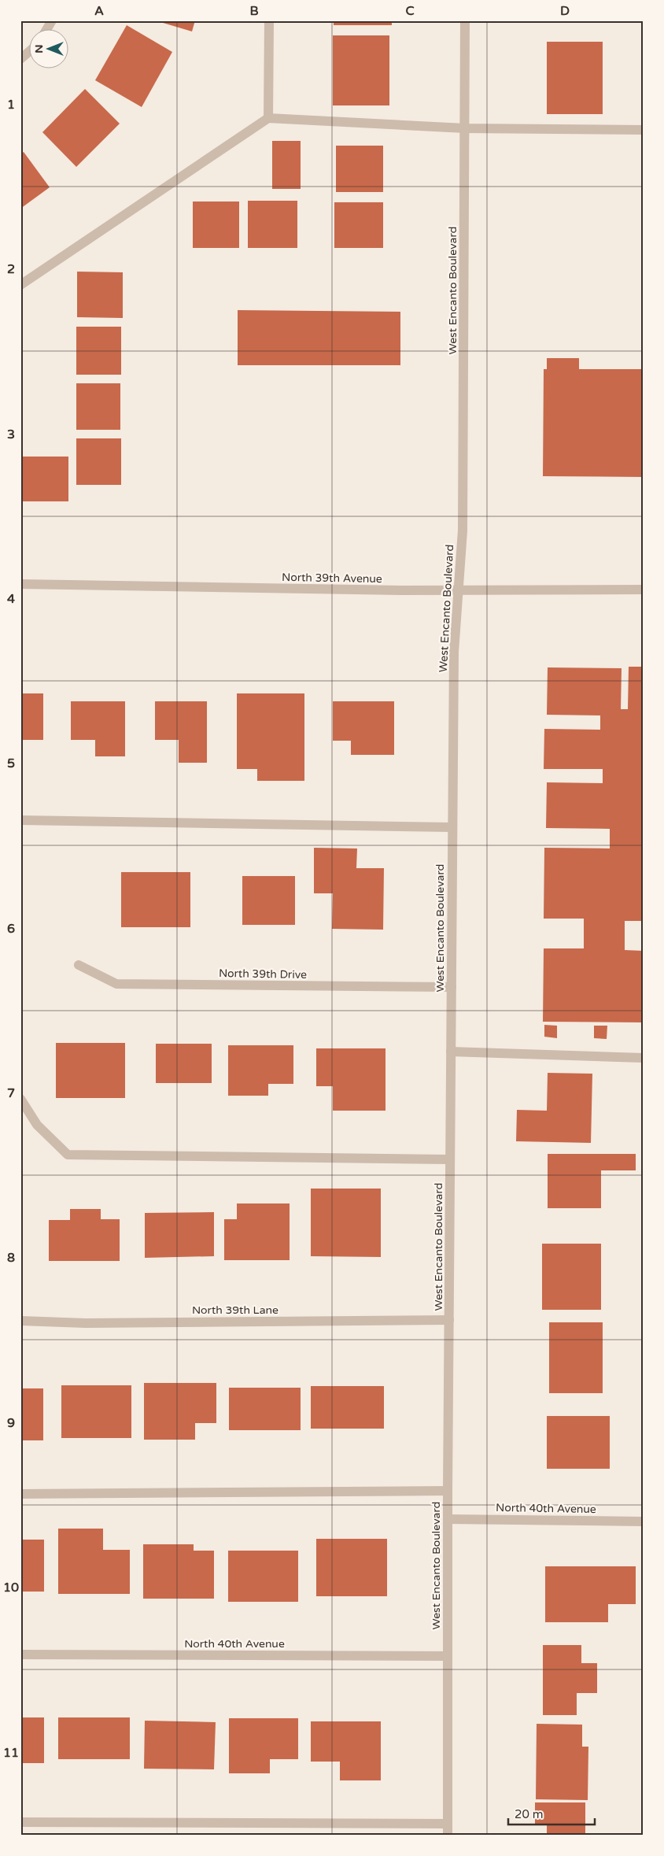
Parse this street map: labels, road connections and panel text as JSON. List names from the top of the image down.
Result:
{
  "streets": {
    "street": [
      "West Encanto Boulevard",
      "North 39th Avenue",
      "North 39th Drive",
      "North 39th Lane",
      "North 40th Avenue"
    ]
  },
  "crossings": [
    ["West Encanto Boulevard", "North 39th Avenue"],
    ["West Encanto Boulevard", "North 39th Drive"],
    ["West Encanto Boulevard", "North 39th Lane"],
    ["West Encanto Boulevard", "North 40th Avenue"]
  ],
  "scale_bar": "20 m",
  "north": "left",
  "grid": {
    "columns": [
      "A",
      "B",
      "C",
      "D"
    ],
    "rows": [
      "1",
      "2",
      "3",
      "4",
      "5",
      "6",
      "7",
      "8",
      "9",
      "10",
      "11"
    ]
  }
}
